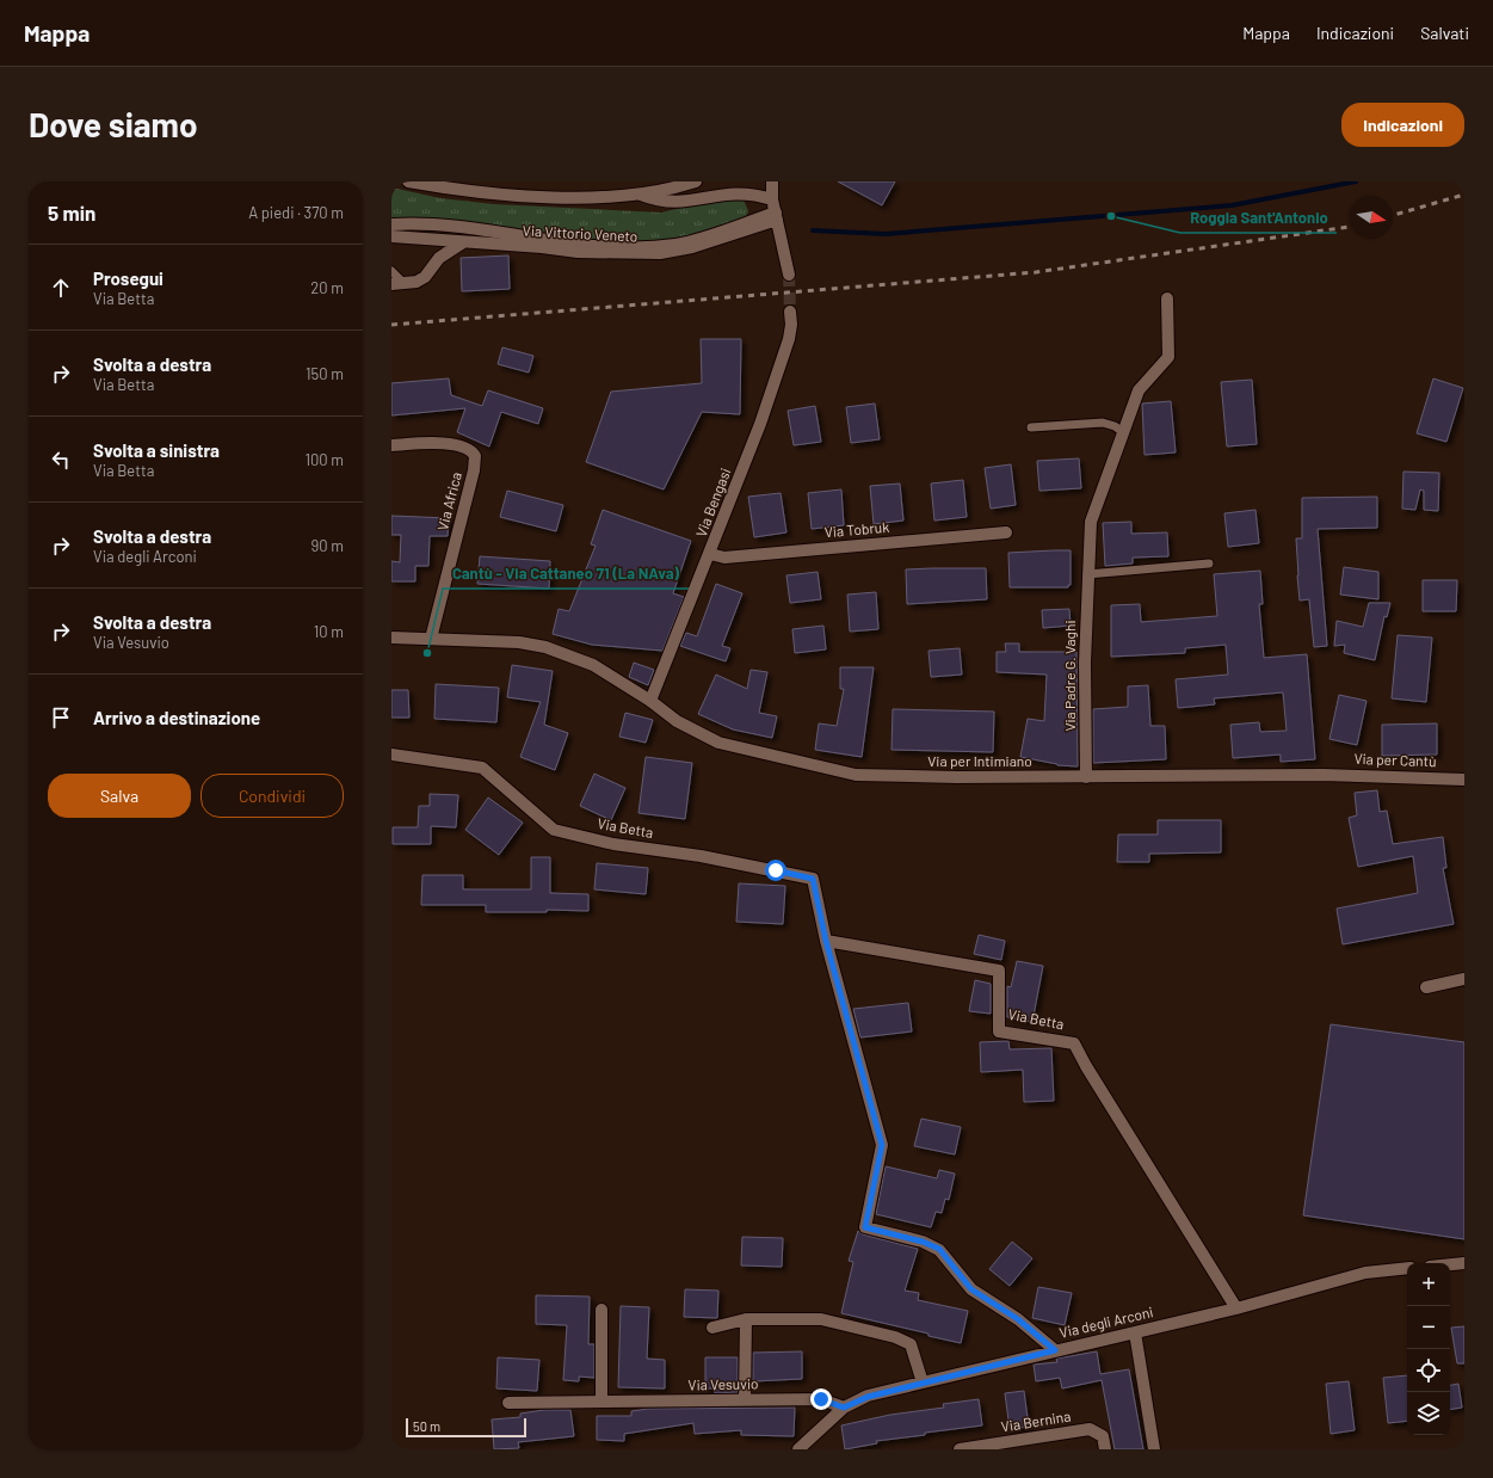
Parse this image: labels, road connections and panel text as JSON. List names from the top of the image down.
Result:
{
  "streets": {
    "street": [
      "Via Vittorio Veneto",
      "Via Africa",
      "Via Bengasi",
      "Via Tobruk",
      "Via Padre G. Vaghi",
      "Via per Cantù",
      "Via per Intimiano",
      "Via Betta",
      "Via degli Arconi",
      "Via Vesuvio",
      "Via Bernina"
    ]
  },
  "crossings": [
    ["Via Africa", "Via per Intimiano"],
    ["Via Bengasi", "Via Tobruk"],
    ["Via Bengasi", "Via per Intimiano"],
    ["Via Padre G. Vaghi", "Via per Intimiano"],
    ["Via per Cantù", "Via per Intimiano"],
    ["Via Betta", "Via degli Arconi"],
    ["Via degli Arconi", "Via Vesuvio"]
  ],
  "places": ["Roggia Sant'Antonio", "Cantù - Via Cattaneo 71 (La NAva)"],
  "scale_bar": "50 m",
  "north": "right",
  "page": {
    "header": "Mappa",
    "nav": ["Mappa", "Indicazioni", "Salvati"],
    "buttons": [
      "Indicazioni",
      ["Salva", "Condividi"]
    ],
    "title": "Dove siamo",
    "heading": ["5 min", "A piedi · 370 m"],
    "list": [
      ["Prosegui", "Via Betta", "20 m"],
      ["Svolta a destra", "Via Betta", "150 m"],
      ["Svolta a sinistra", "Via Betta", "100 m"],
      ["Svolta a destra", "Via degli Arconi", "90 m"],
      ["Svolta a destra", "Via Vesuvio", "10 m"],
      "Arrivo a destinazione"
    ],
    "map_buttons": ["+", "−"],
    "scale": "50 m"
  }
}
